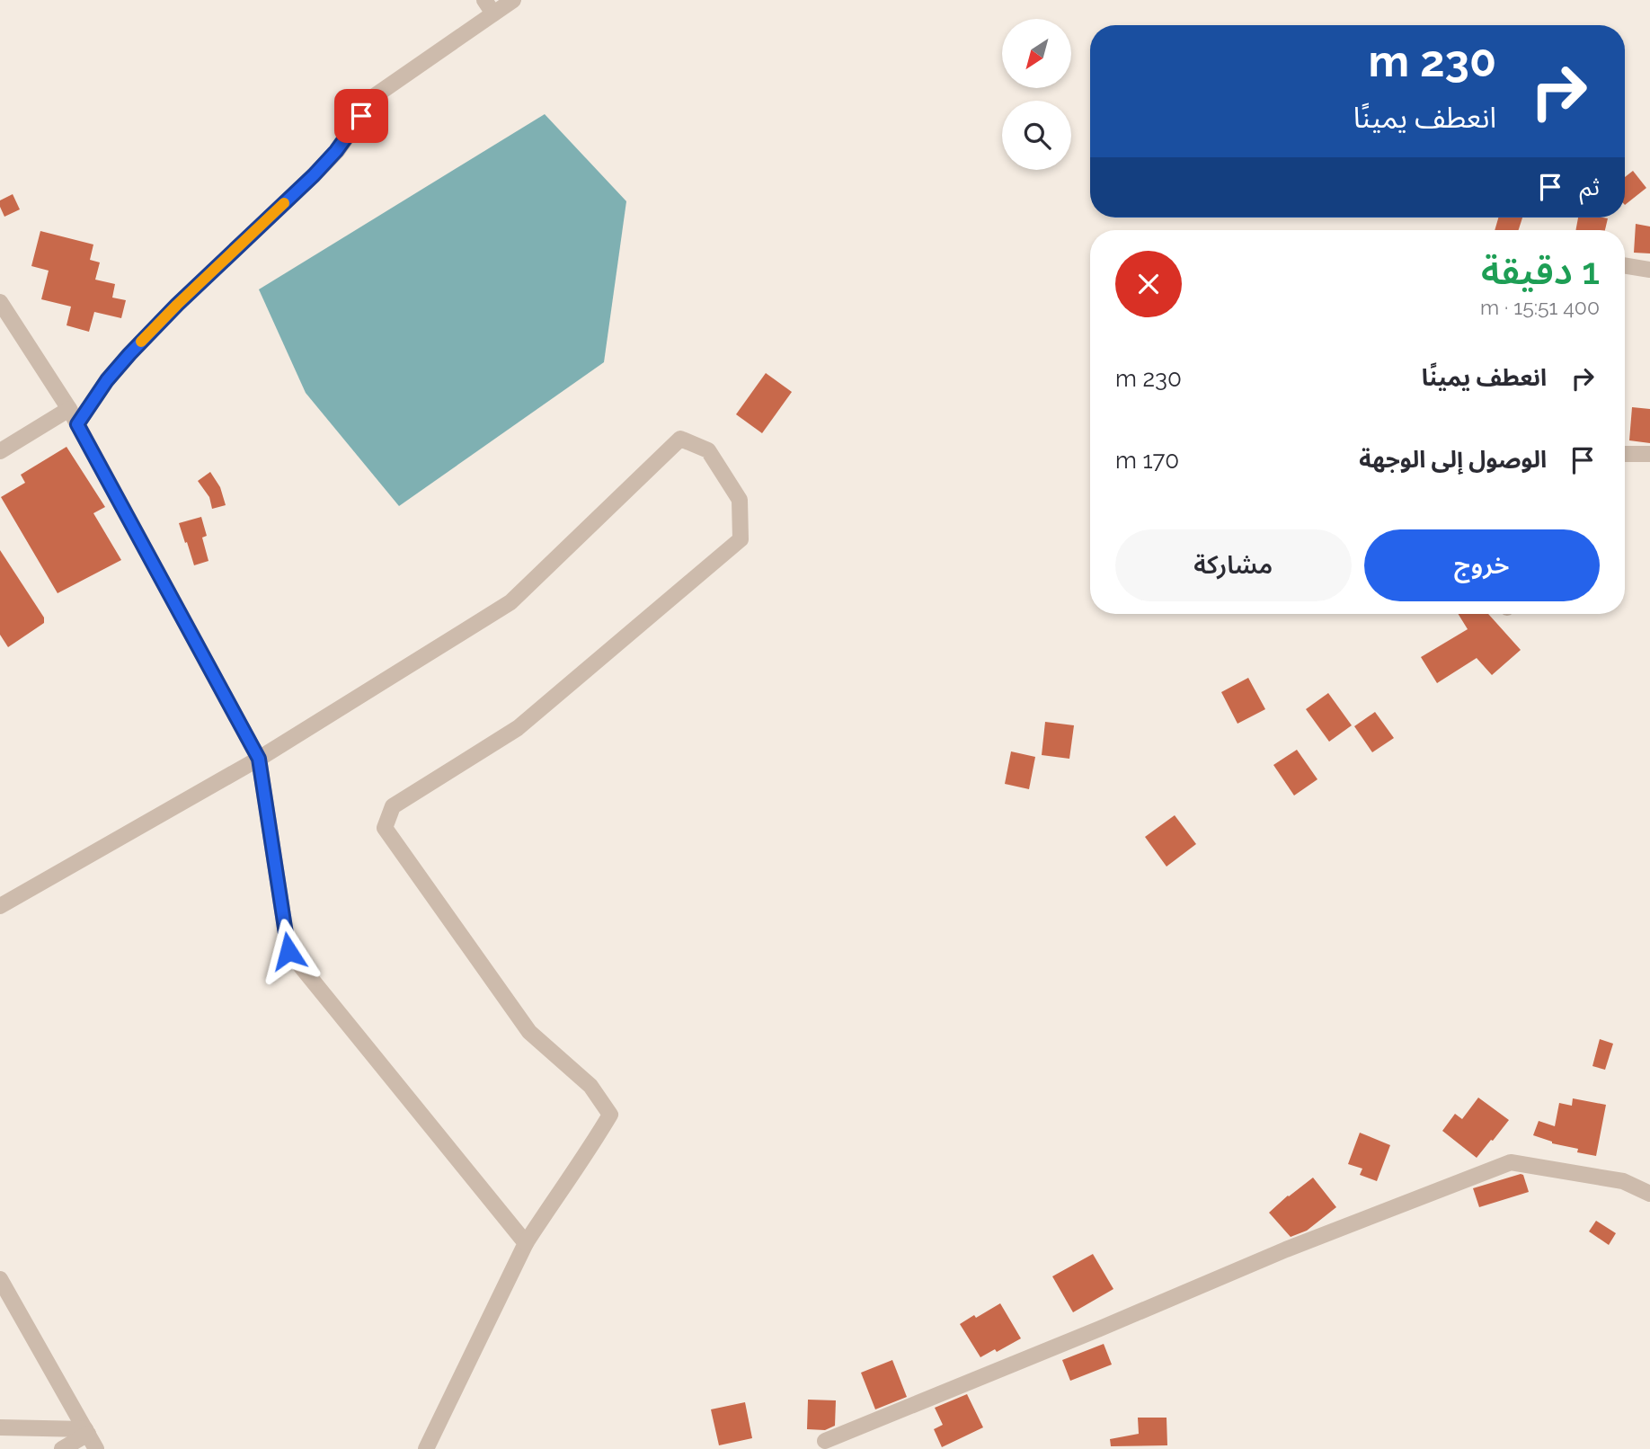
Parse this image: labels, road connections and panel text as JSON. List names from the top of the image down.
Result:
{
  "north": "bottom left",
  "page": {
    "turn": ["230 m", "انعطف يمينًا"],
    "then": "ثم",
    "heading": ["1 دقيقة", "400 m · 15:51"],
    "list": [
      {
        "name": "انعطف يمينًا",
        "value": "230 m"
      },
      {
        "name": "الوصول إلى الوجهة",
        "value": "170 m"
      }
    ],
    "buttons": ["خروج", "مشاركة"]
  }
}
